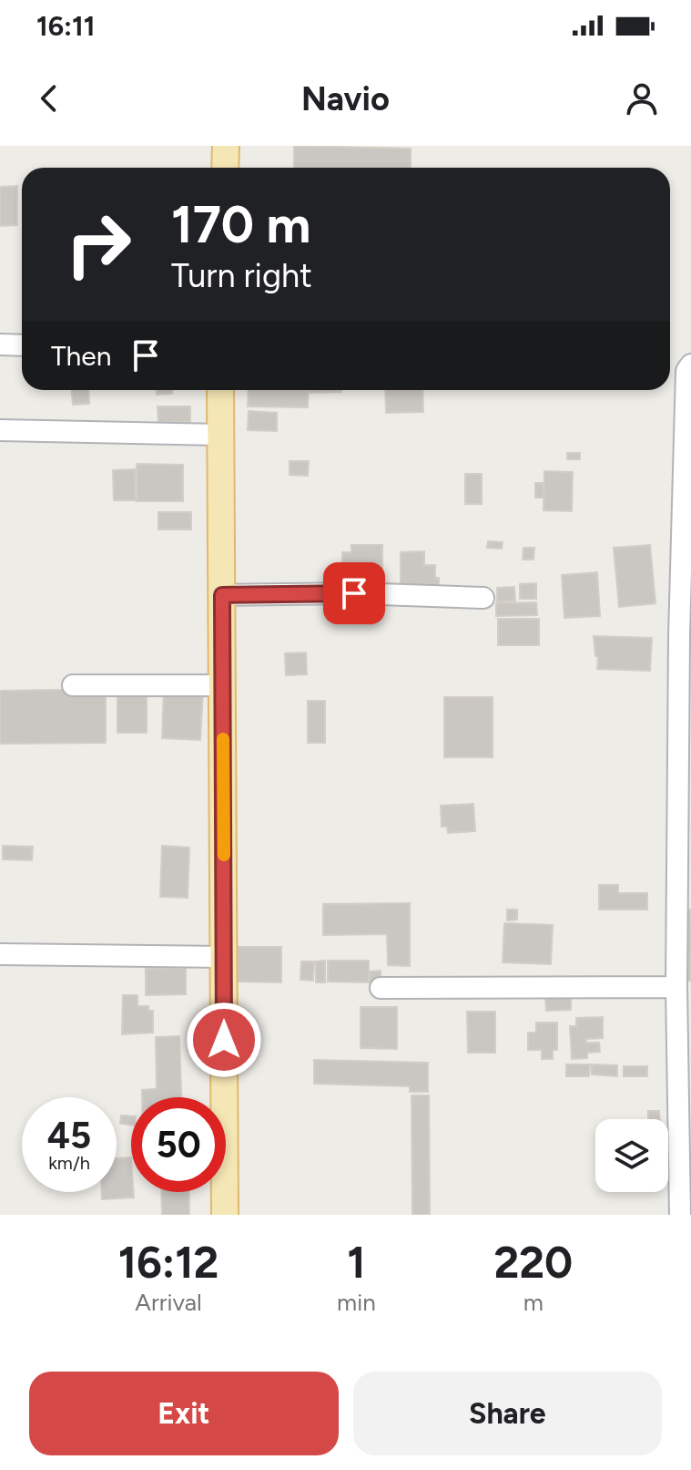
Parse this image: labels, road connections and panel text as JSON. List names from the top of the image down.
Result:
{
  "page": {
    "status": "16:11",
    "header": "Navio",
    "turn": ["170 m", "Turn right"],
    "then": "Then",
    "speed": "45 km/h",
    "limit": "50",
    "eta": [
      "16:12",
      "Arrival",
      "1",
      "min",
      "220",
      "m"
    ],
    "buttons": ["Exit", "Share"]
  }
}
